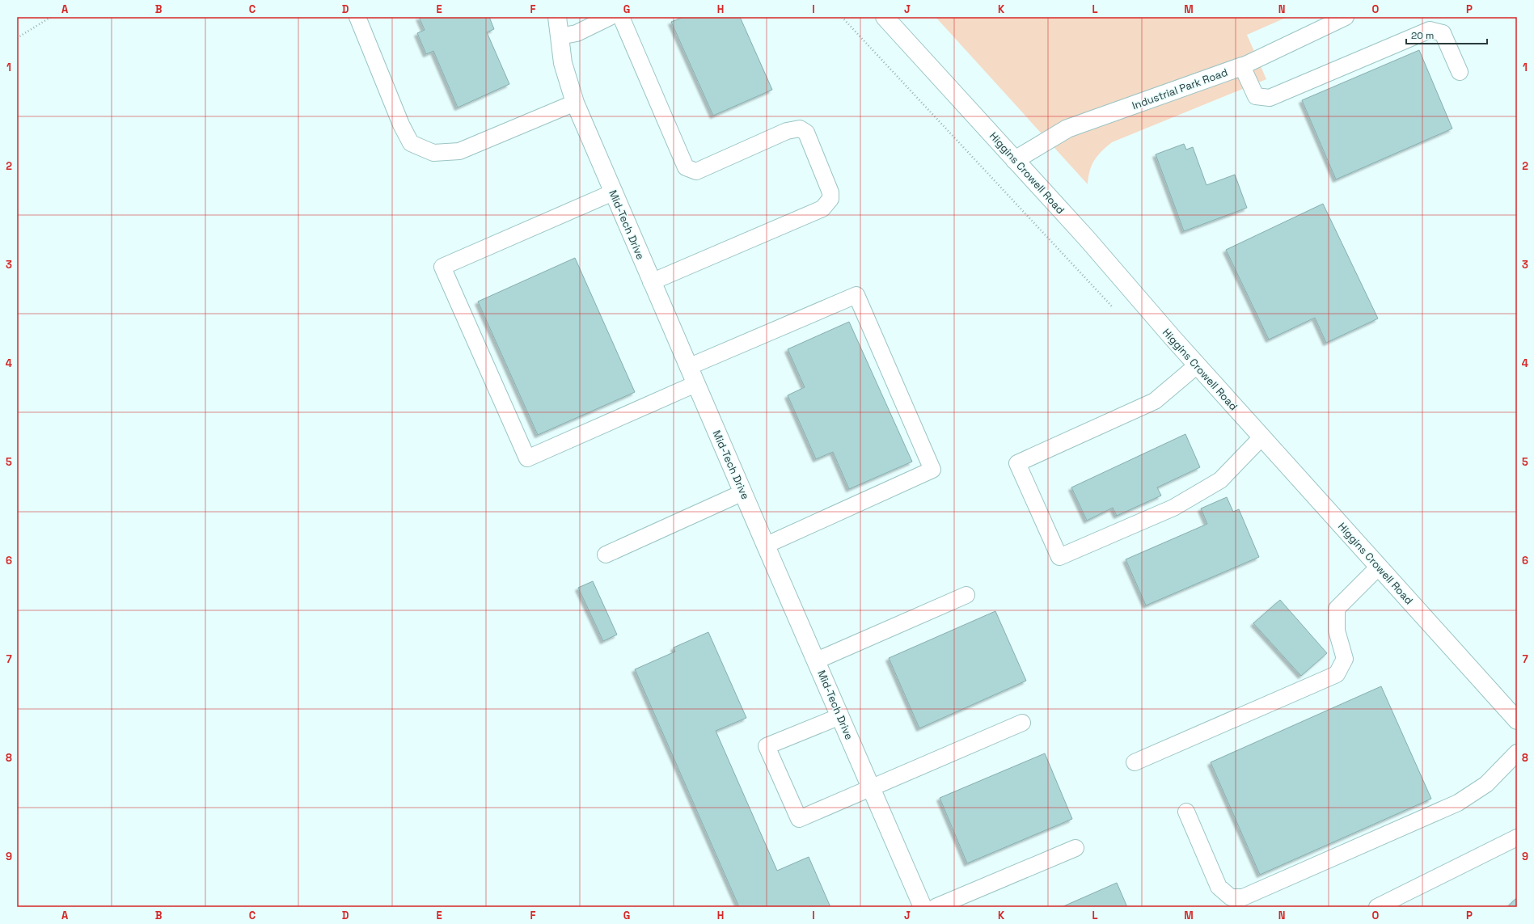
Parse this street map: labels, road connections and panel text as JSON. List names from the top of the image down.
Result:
{
  "streets": {
    "street": ["Industrial Park Road", "Higgins Crowell Road", "Mid-Tech Drive"]
  },
  "crossings": [
    ["Industrial Park Road", "Higgins Crowell Road"]
  ],
  "scale_bar": "20 m",
  "grid": {
    "columns": [
      "A",
      "B",
      "C",
      "D",
      "E",
      "F",
      "G",
      "H",
      "I",
      "J",
      "K",
      "L",
      "M",
      "N",
      "O",
      "P"
    ],
    "rows": [
      "1",
      "2",
      "3",
      "4",
      "5",
      "6",
      "7",
      "8",
      "9"
    ]
  }
}
